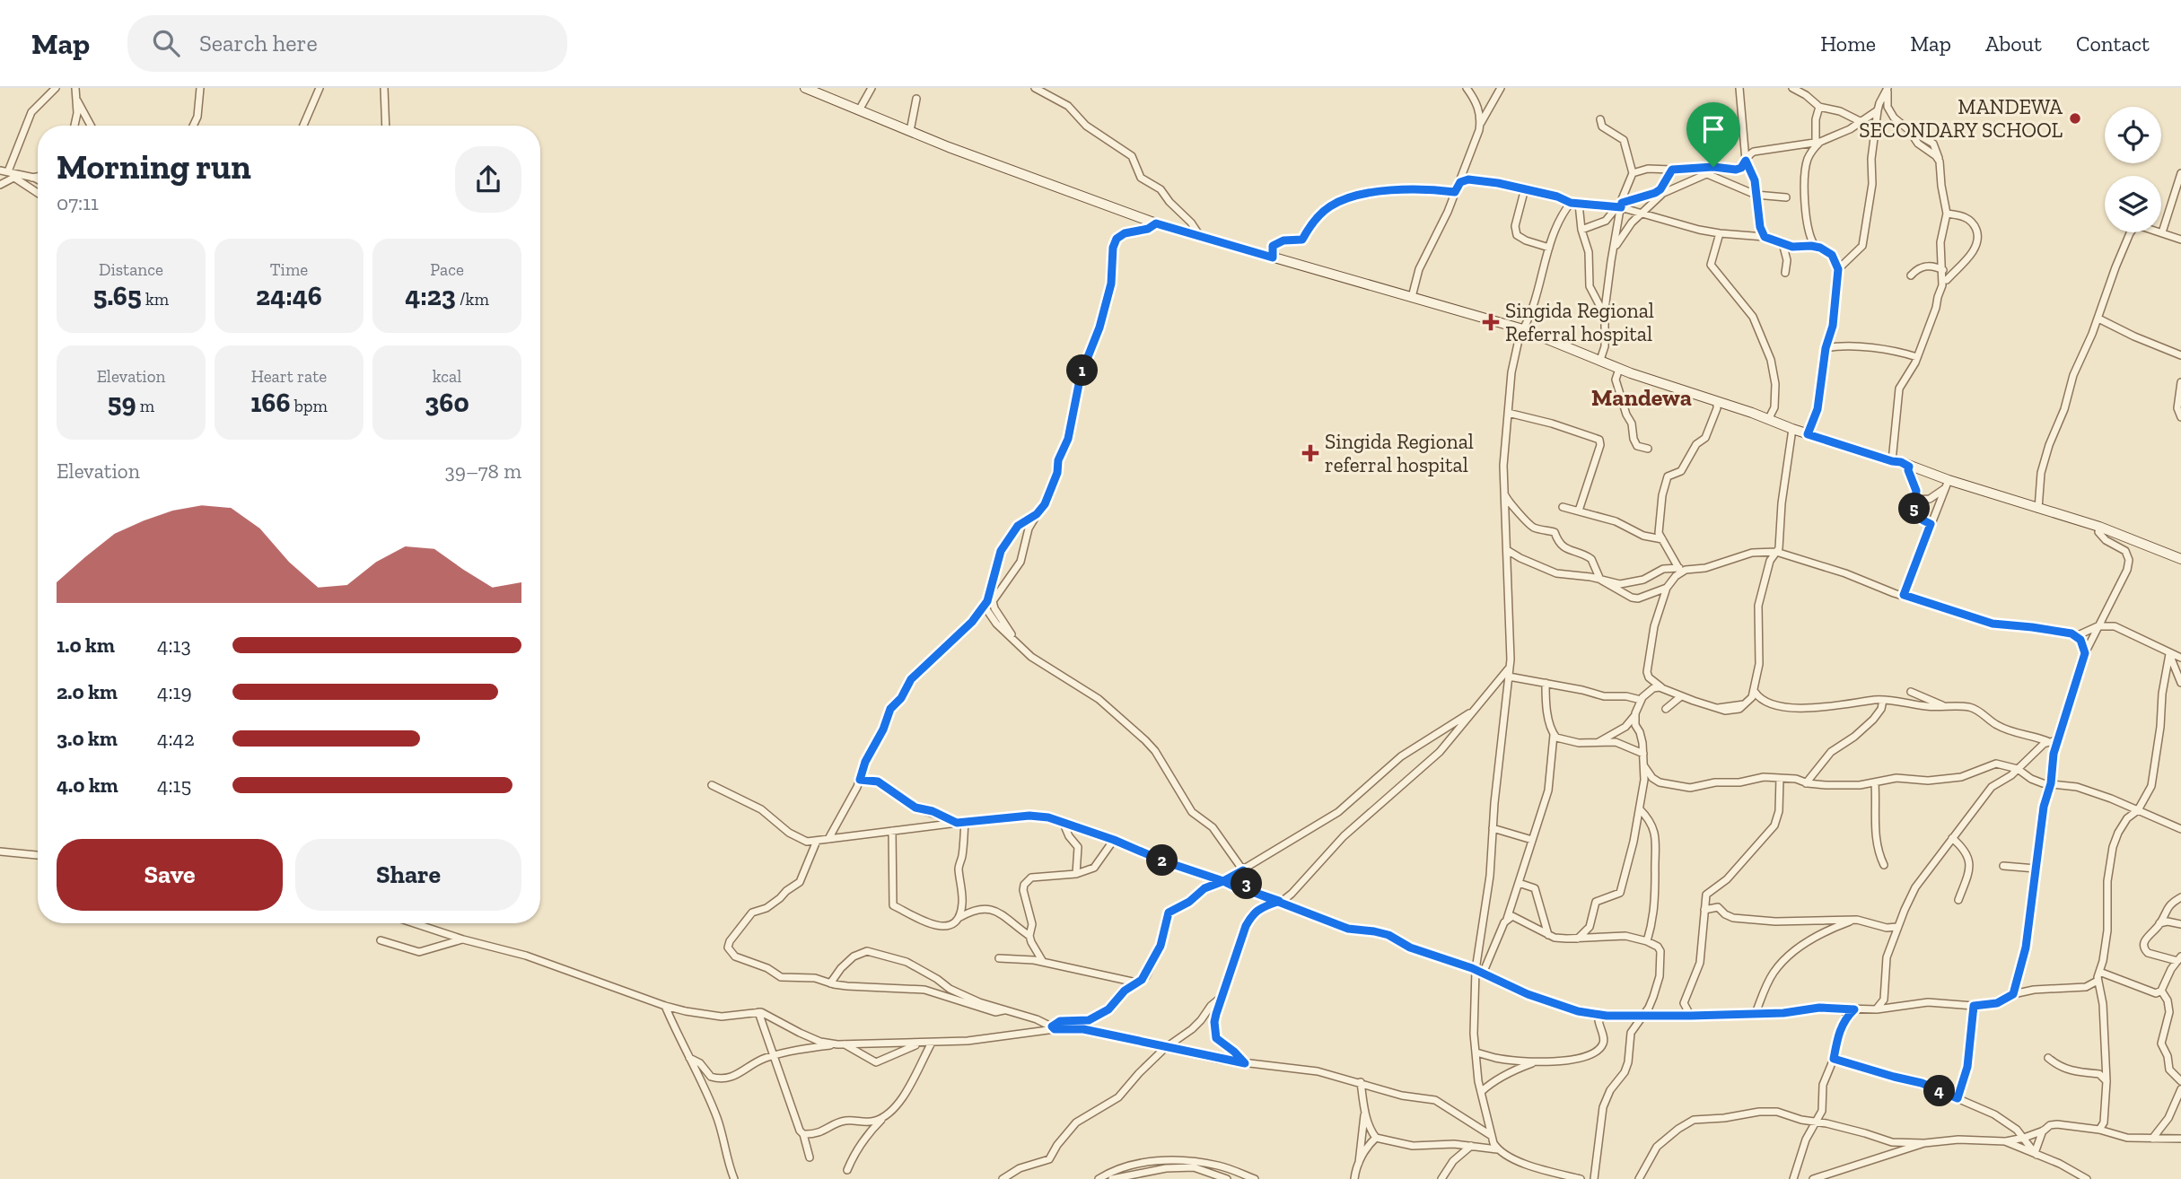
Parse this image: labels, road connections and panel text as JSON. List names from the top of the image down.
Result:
{
  "districts": ["Mandewa"],
  "places": {
    "other": ["MANDEWA SECONDARY SCHOOL"],
    "health": ["Singida Regional Referral hospital", "Singida Regional referral hospital"]
  },
  "page": {
    "header": "Map",
    "search": "Search here",
    "nav": [
      "Home",
      "Map",
      "About",
      "Contact"
    ],
    "heading": ["Morning run", "07:11"],
    "stats": [
      ["Distance", "5.65 km"],
      ["Time", "24:46"],
      ["Pace", "4:23 /km"],
      ["Elevation", "59 m"],
      ["Heart rate", "166 bpm"],
      ["kcal", "360"]
    ],
    "pins": [
      "1",
      "5",
      "2",
      "3",
      "4"
    ],
    "chart": ["Elevation", "39–78 m"],
    "list": [
      {
        "name": "1.0 km",
        "note": "4:13"
      },
      {
        "name": "2.0 km",
        "note": "4:19"
      },
      {
        "name": "3.0 km",
        "note": "4:42"
      },
      {
        "name": "4.0 km",
        "note": "4:15"
      }
    ],
    "buttons": ["Save", "Share"]
  }
}
